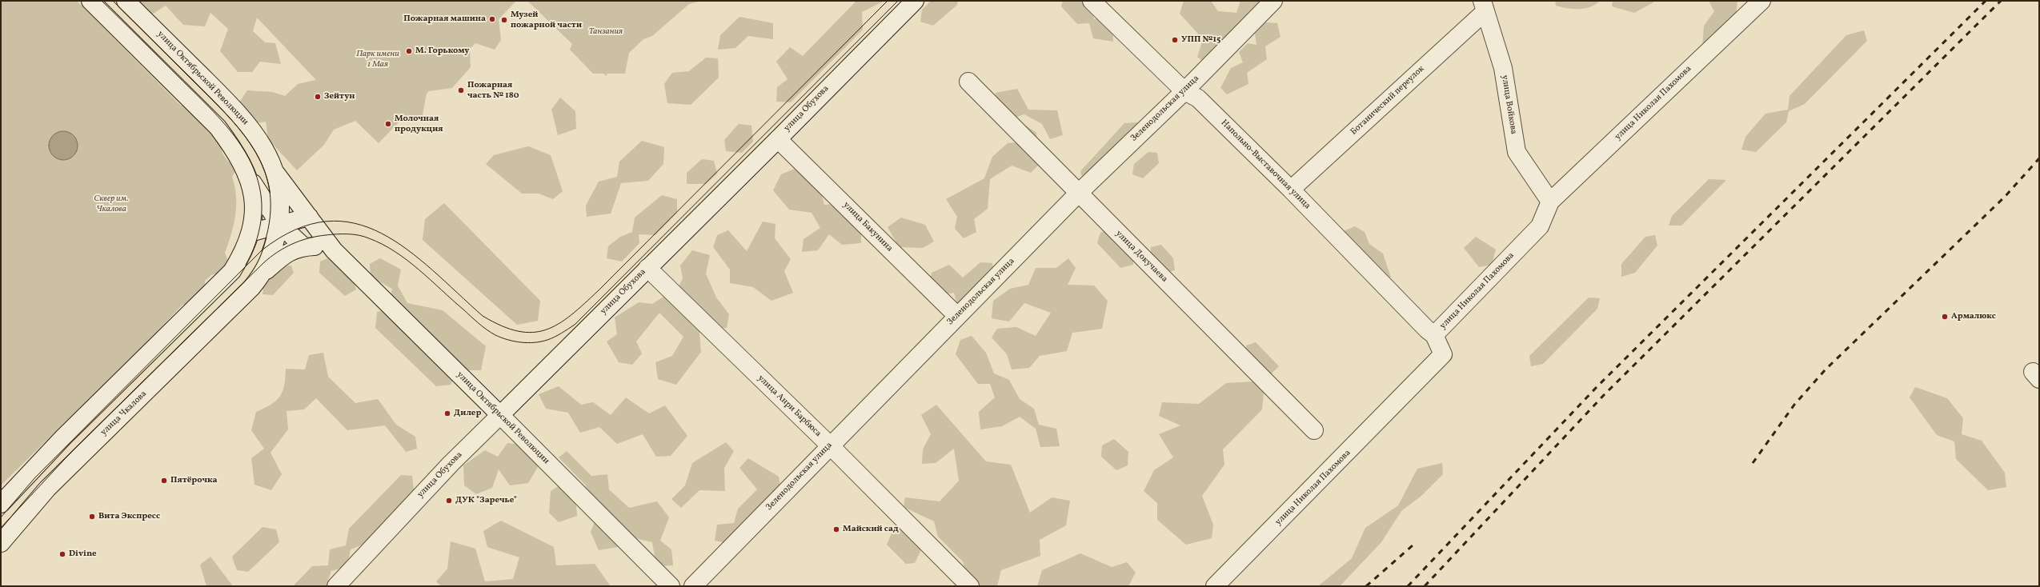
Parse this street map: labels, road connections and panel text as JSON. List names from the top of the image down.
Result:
{
  "streets": {
    "street": [
      "улица Октябрьской Революции",
      "Ботанический переулок",
      "улица Николая Пахомова",
      "улица Войкова",
      "улица Обухова",
      "Зеленодольская улица",
      "Напольно-Выставочная улица",
      "улица Бакунина",
      "улица Докучаева",
      "улица Анри Барбюса",
      "улица Чкалова"
    ]
  },
  "crossings": [
    ["улица Октябрьской Революции", "улица Обухова"],
    ["улица Октябрьской Революции", "улица Чкалова"],
    ["Ботанический переулок", "улица Войкова"],
    ["Ботанический переулок", "Напольно-Выставочная улица"],
    ["улица Николая Пахомова", "улица Войкова"],
    ["улица Николая Пахомова", "Напольно-Выставочная улица"],
    ["улица Обухова", "улица Бакунина"],
    ["улица Обухова", "улица Анри Барбюса"],
    ["Зеленодольская улица", "Напольно-Выставочная улица"],
    ["Зеленодольская улица", "улица Бакунина"],
    ["Зеленодольская улица", "улица Докучаева"],
    ["Зеленодольская улица", "улица Анри Барбюса"]
  ],
  "parks": ["Танзания", "Парк имени 1 Мая", "Сквер им. Чкалова"],
  "places": [
    "Пожарная машина",
    "Музей пожарной части",
    "УПП №15",
    "М. Горькому",
    "Пожарная часть № 180",
    "Зейтун",
    "Молочная продукция",
    "Армалюкс",
    "Дилер",
    "Пятёрочка",
    "ДУК \"Заречье\"",
    "Вита Экспресс",
    "Майский сад",
    "Divine"
  ]
}
